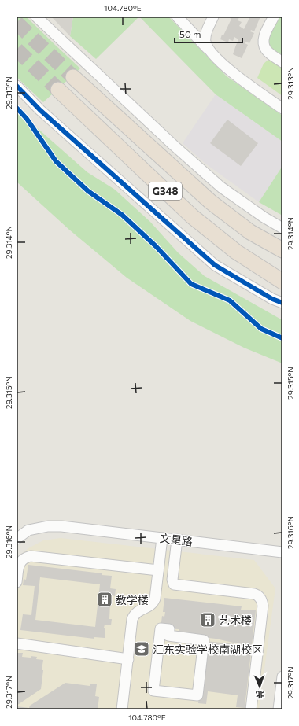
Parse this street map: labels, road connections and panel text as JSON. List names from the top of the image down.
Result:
{
  "streets": {
    "highway": ["G348"],
    "street": ["文星路"]
  },
  "places": {
    "building": ["教学楼", "艺术楼"],
    "school or university": ["汇东实验学校南湖校区"]
  },
  "scale_bar": "50 m",
  "north": "bottom",
  "coordinates": [
    "104.780°E",
    "29.313°N",
    "29.314°N",
    "29.315°N",
    "29.316°N",
    "29.317°N"
  ]
}
